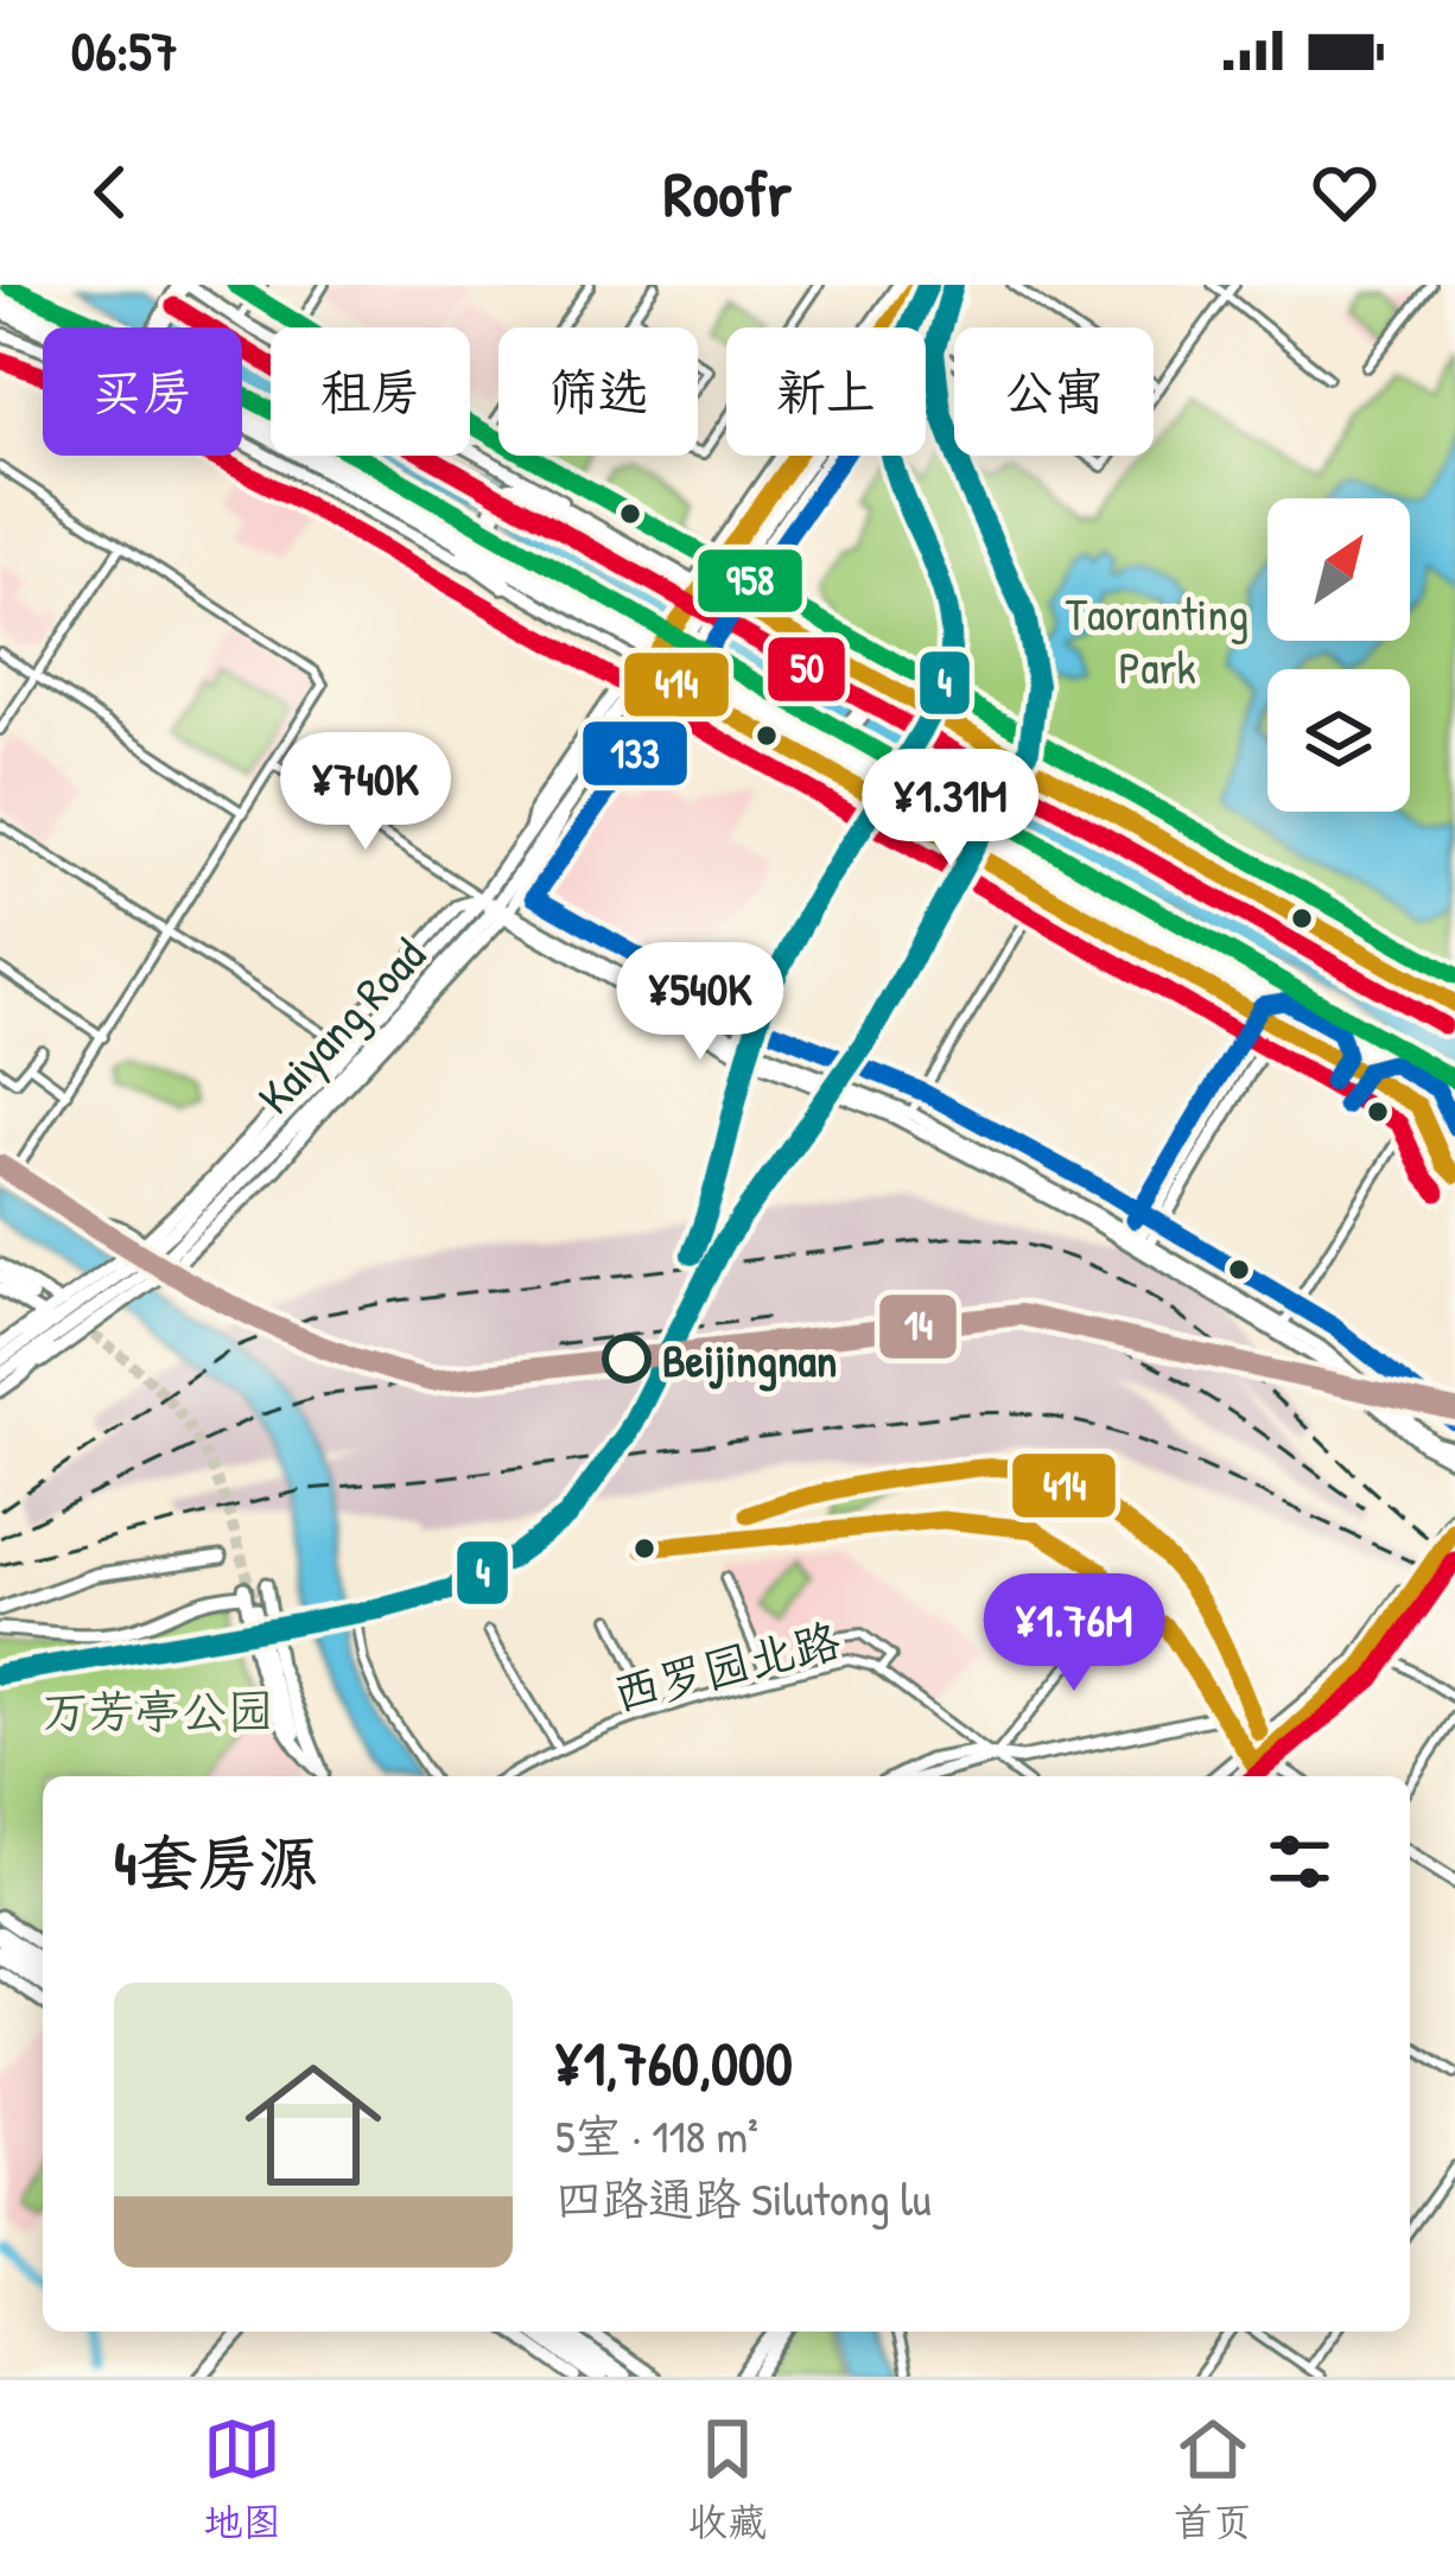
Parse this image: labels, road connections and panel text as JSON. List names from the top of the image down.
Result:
{
  "streets": {
    "main road": ["Kaiyang Road"],
    "street": ["西罗园北路"]
  },
  "parks": ["Taoranting Park", "万芳亭公园"],
  "places": ["Beijingnan"],
  "lines": [
    "transit line 4",
    "transit line 414",
    "transit line 958",
    "transit line 133",
    "transit line 50",
    "transit line 14"
  ],
  "north": "top right",
  "page": {
    "status": "06:57",
    "header": "Roofr",
    "chip": [
      "买房",
      "租房",
      "筛选",
      "新上",
      "公寓"
    ],
    "price": [
      "¥740K",
      "¥1.31M",
      "¥540K",
      "¥1.76M"
    ],
    "heading": "4套房源",
    "list": [
      {
        "name": "¥1,760,000",
        "note": "5室 · 118 m² · 四路通路 Silutong lu"
      }
    ],
    "tabs": ["地图", "收藏", "首页"]
  }
}
